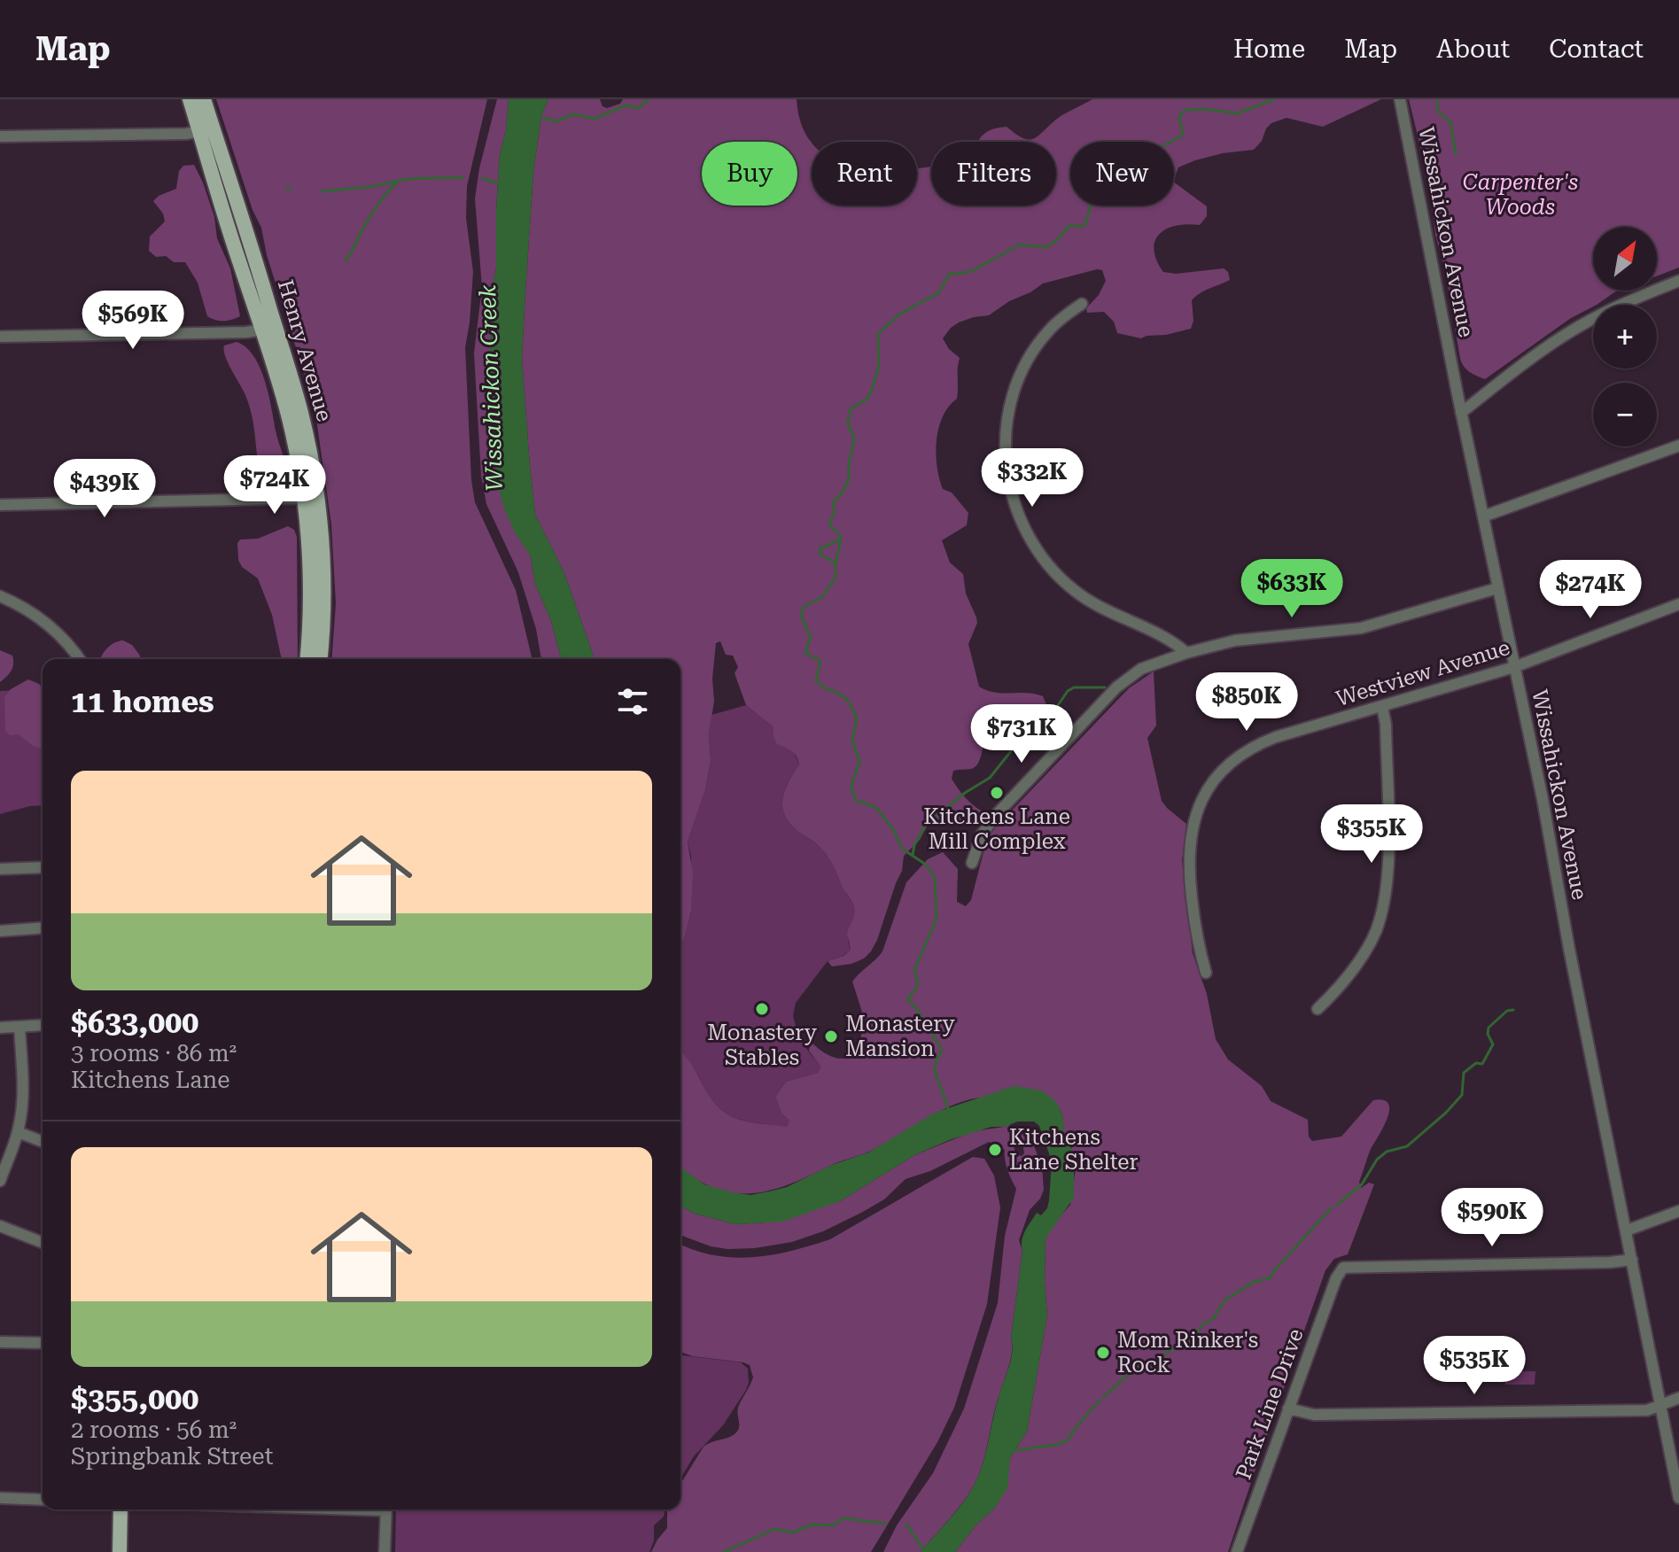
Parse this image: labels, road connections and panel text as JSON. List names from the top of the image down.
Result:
{
  "streets": {
    "main road": ["Henry Avenue"],
    "street": ["Wissahickon Avenue", "Westview Avenue", "Park Line Drive"]
  },
  "crossings": [
    ["Wissahickon Avenue", "Westview Avenue"],
    ["Wissahickon Avenue", "Park Line Drive"]
  ],
  "water": ["Wissahickon Creek"],
  "parks": ["Carpenter's Woods"],
  "places": [
    "Kitchens Lane Mill Complex",
    "Monastery Stables",
    "Monastery Mansion",
    "Kitchens Lane Shelter",
    "Mom Rinker's Rock"
  ],
  "north": "top right",
  "page": {
    "header": "Map",
    "nav": [
      "Home",
      "Map",
      "About",
      "Contact"
    ],
    "chip": [
      "Buy",
      "Rent",
      "Filters",
      "New"
    ],
    "map_buttons": ["+", "−"],
    "price": [
      "$569K",
      "$332K",
      "$724K",
      "$439K",
      "$633K",
      "$274K",
      "$850K",
      "$731K",
      "$355K",
      "$590K",
      "$535K"
    ],
    "heading": "11 homes",
    "list": [
      {
        "name": "$633,000",
        "note": "3 rooms · 86 m² · Kitchens Lane"
      },
      {
        "name": "$355,000",
        "note": "2 rooms · 56 m² · Springbank Street"
      }
    ]
  }
}
